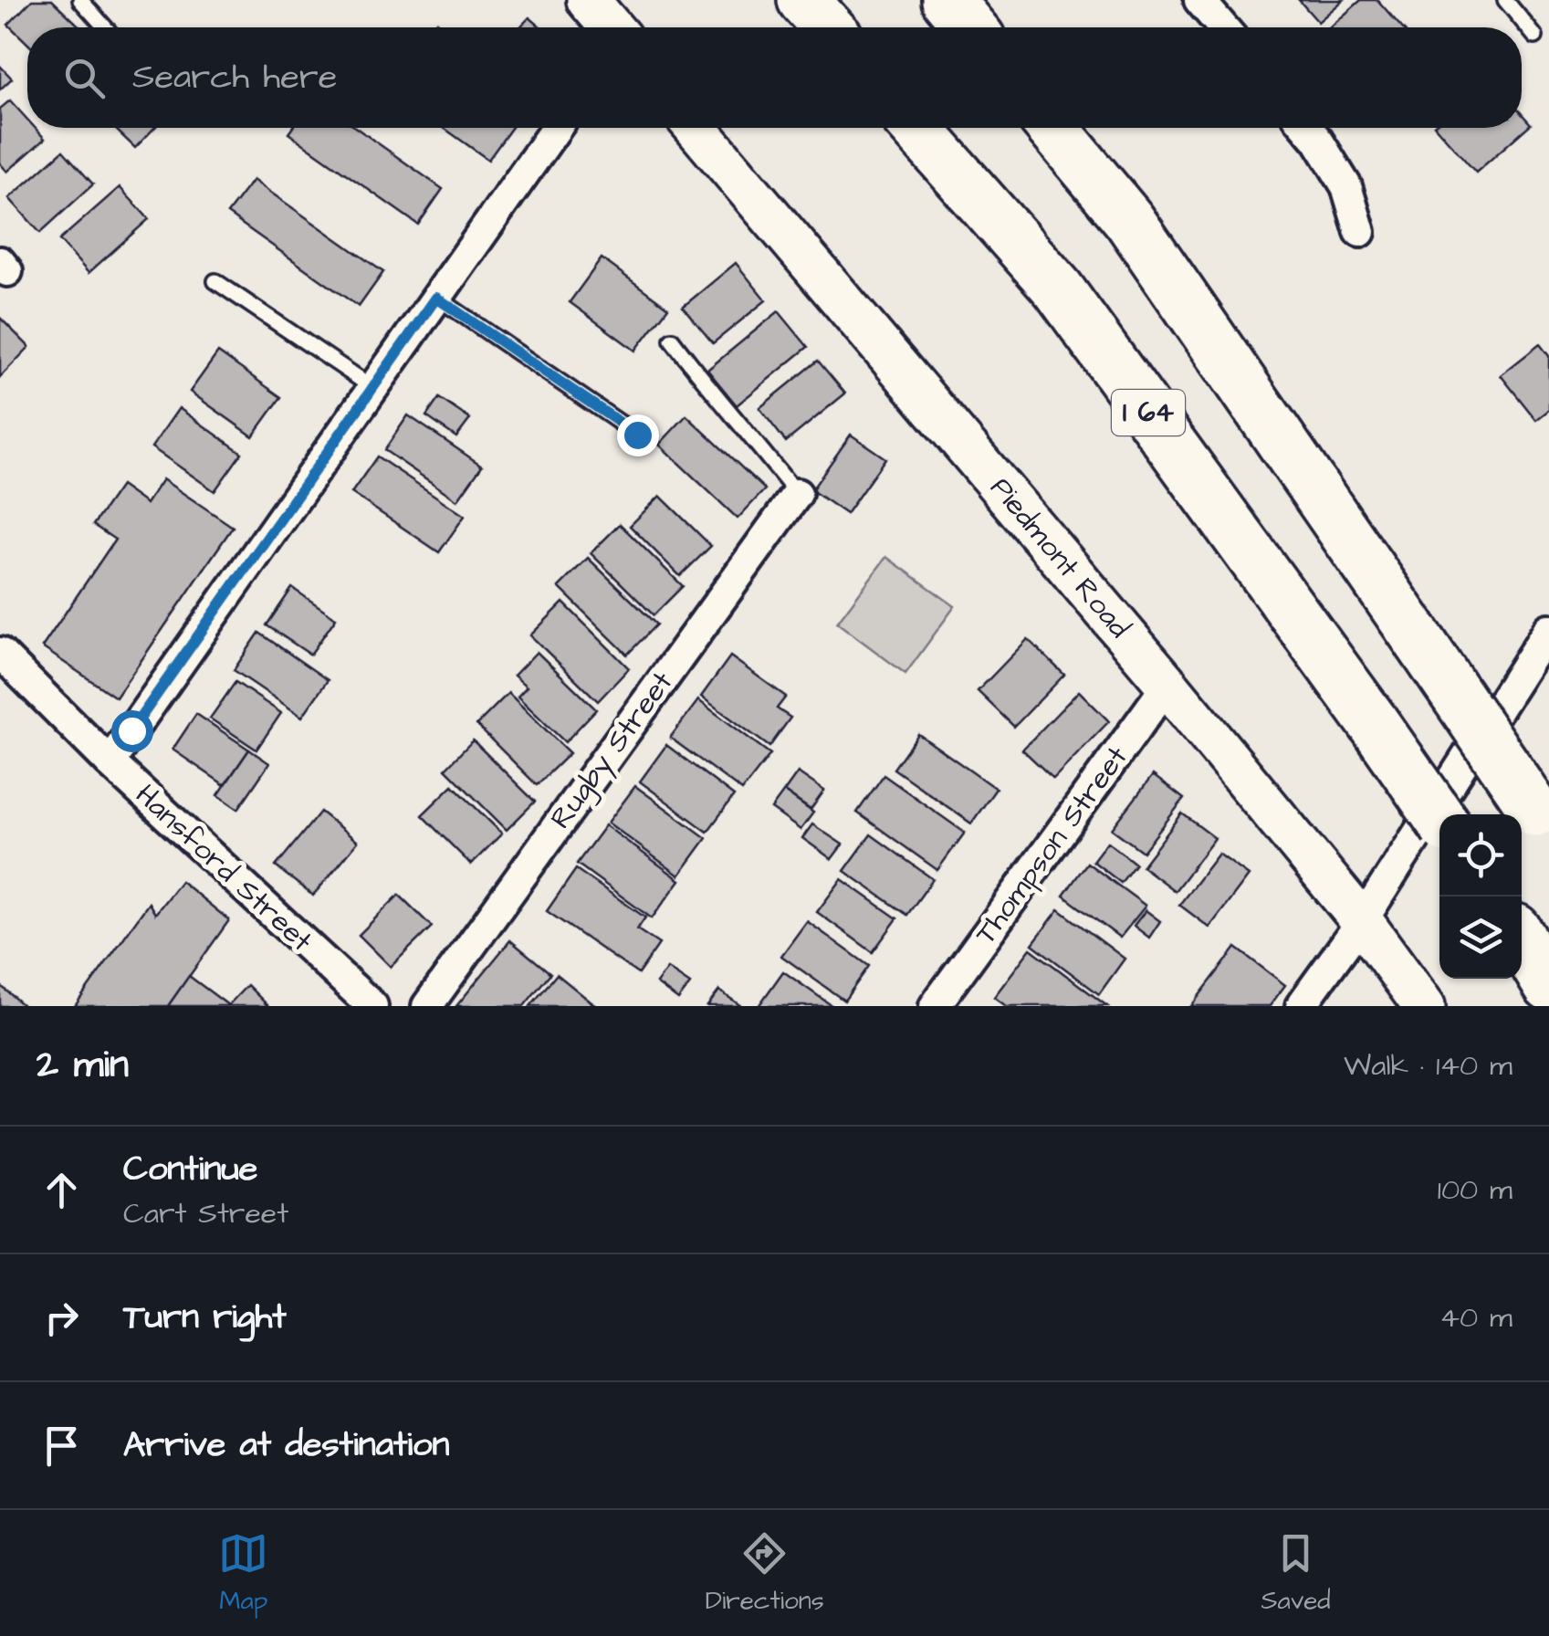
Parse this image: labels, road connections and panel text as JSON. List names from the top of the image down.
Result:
{
  "streets": {
    "highway": ["I 64"],
    "street": [
      "Piedmont Road",
      "Rugby Street",
      "Thompson Street",
      "Hansford Street"
    ]
  },
  "crossings": [
    ["Piedmont Road", "Thompson Street"]
  ],
  "page": {
    "search": "Search here",
    "heading": ["2 min", "Walk · 140 m"],
    "list": [
      ["Continue", "Cart Street", "100 m"],
      ["Turn right", "40 m"],
      "Arrive at destination"
    ],
    "nav": ["Map", "Directions", "Saved"]
  }
}
